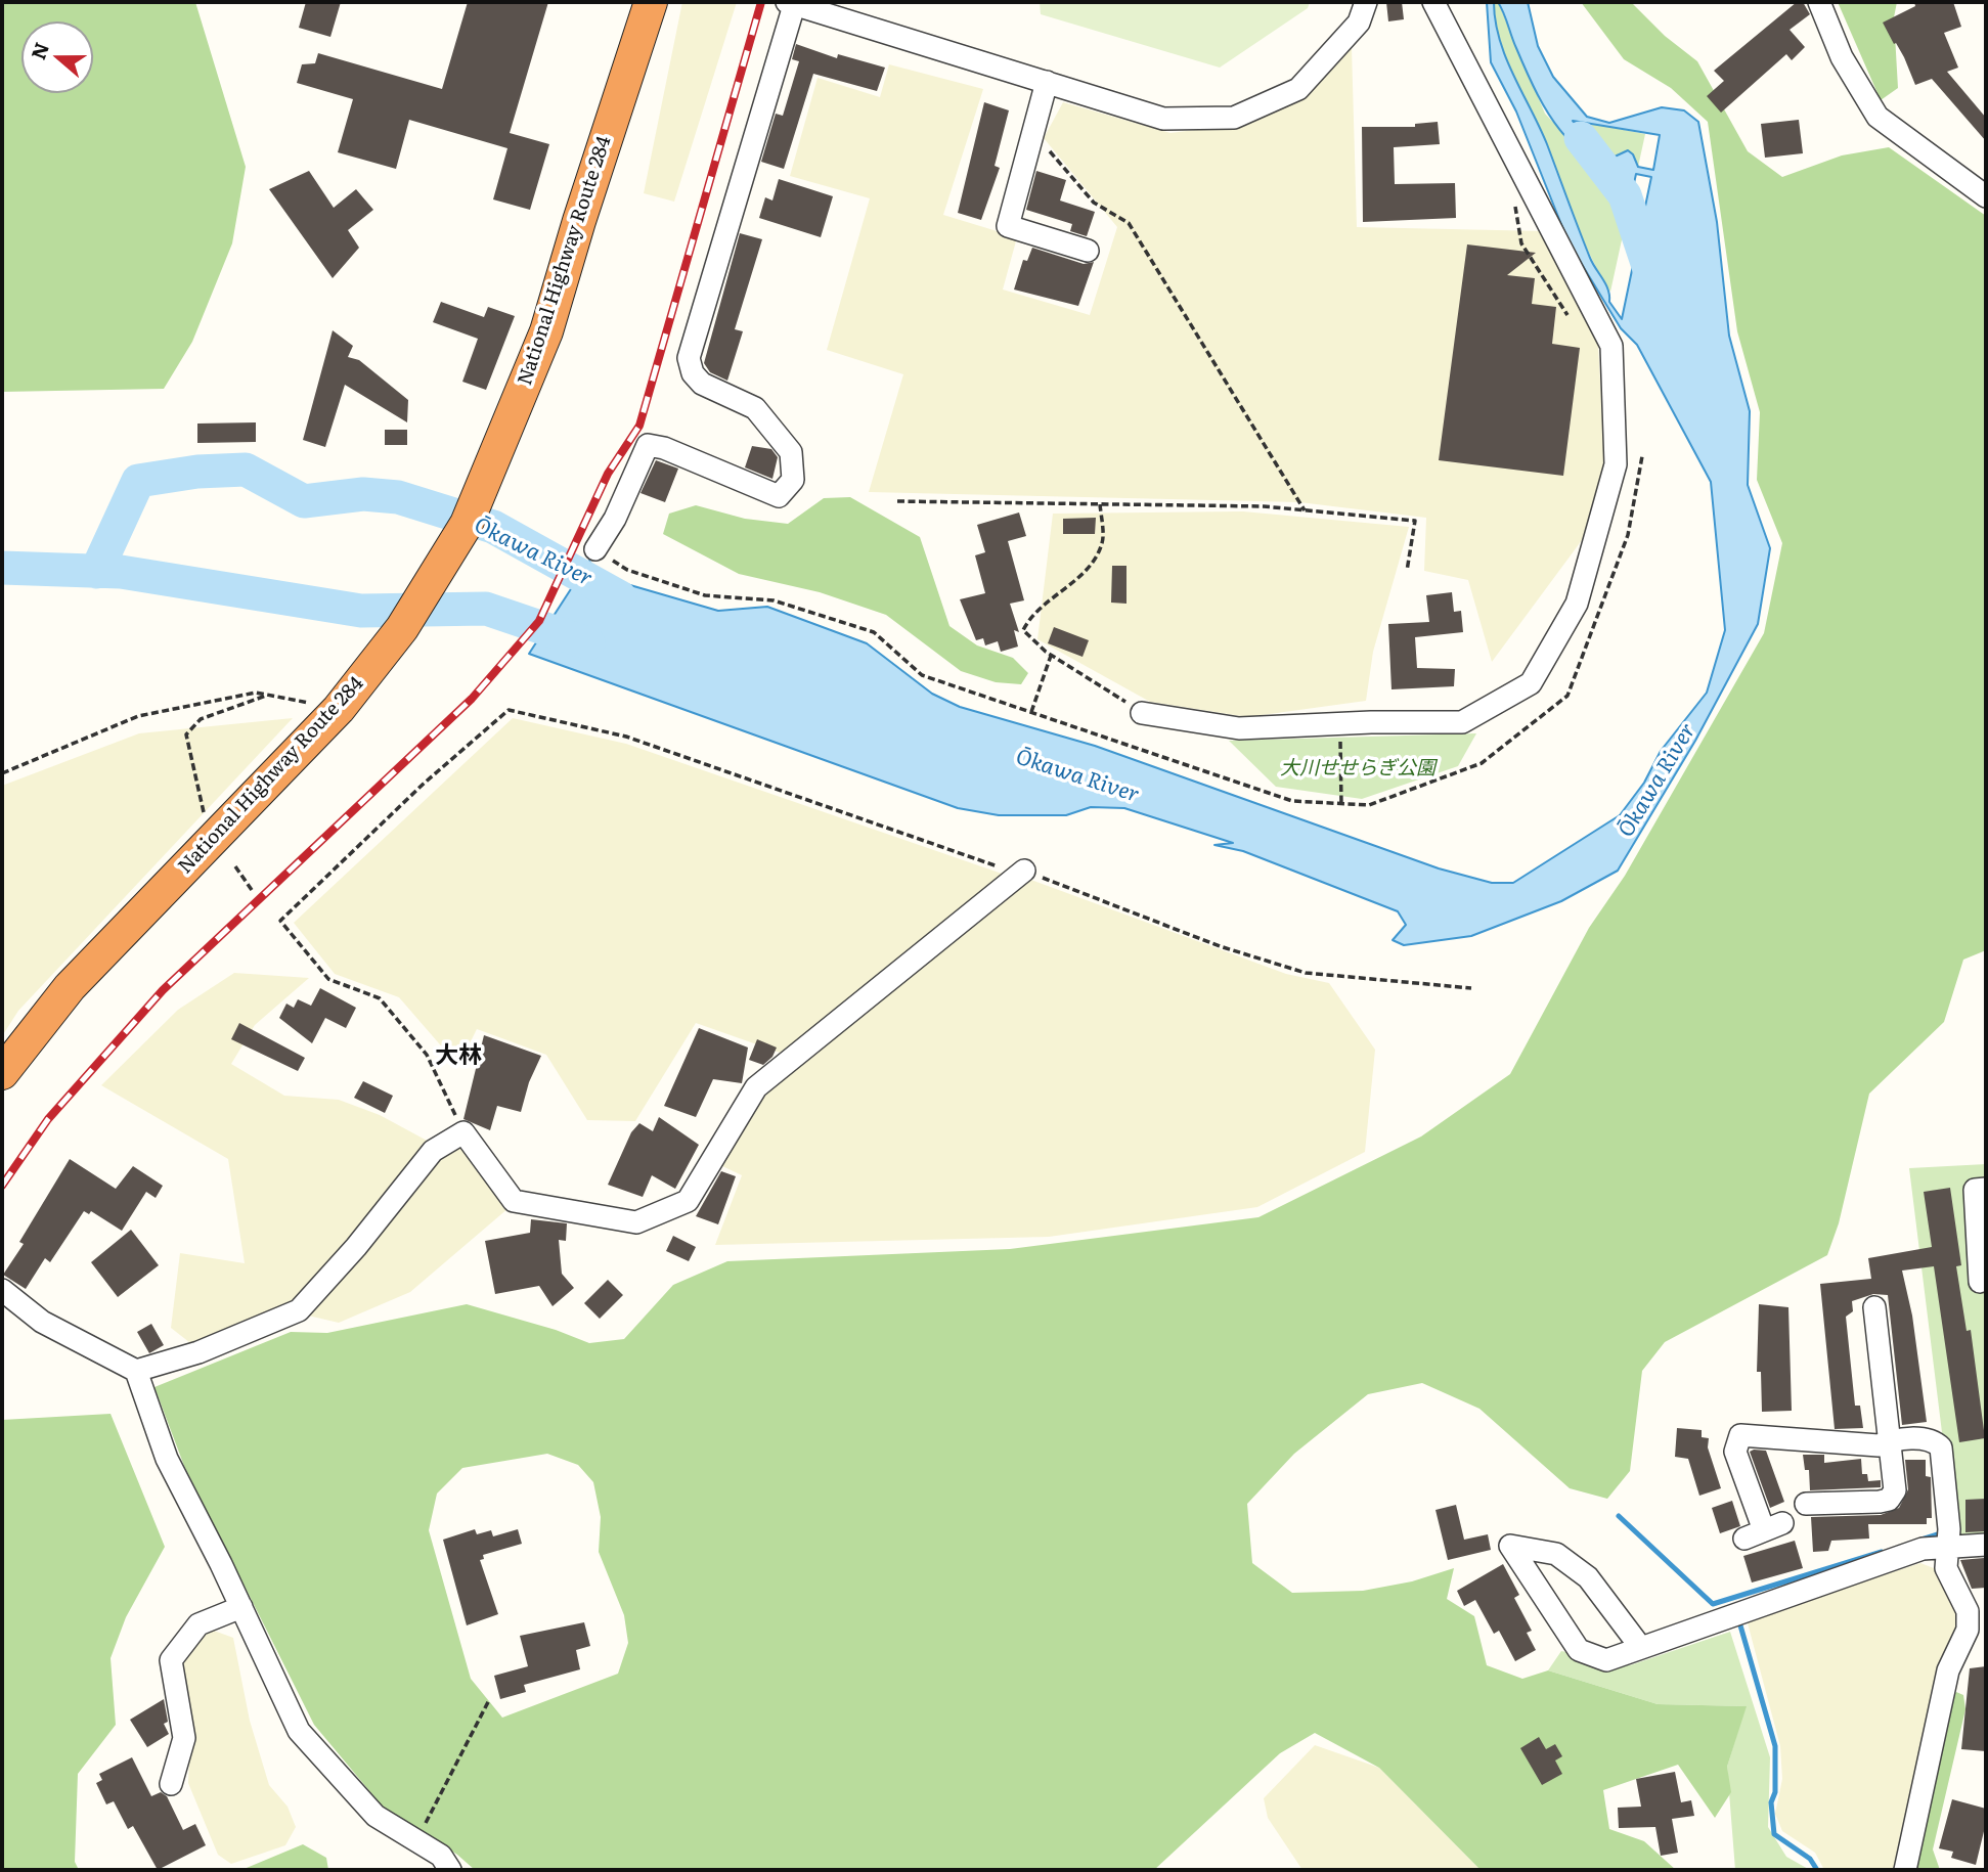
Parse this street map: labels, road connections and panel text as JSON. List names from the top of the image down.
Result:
{
  "streets": {
    "highway": ["National Highway Route 284"]
  },
  "districts": ["大林"],
  "water": ["Ōkawa River"],
  "parks": ["大川せせらぎ公園"],
  "north": "left"
}
